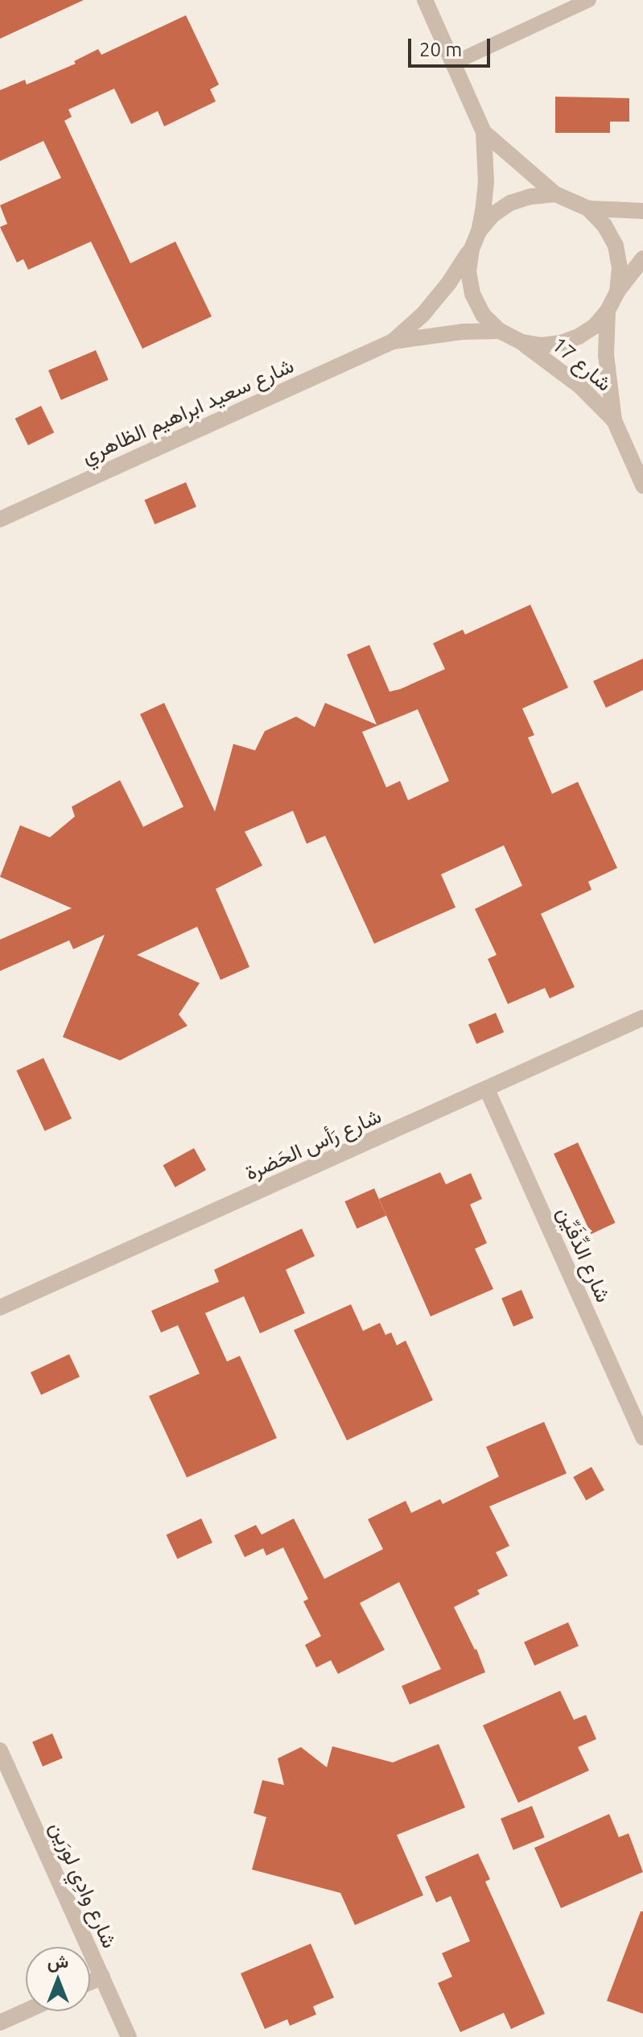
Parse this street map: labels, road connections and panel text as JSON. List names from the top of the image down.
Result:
{
  "streets": {
    "street": [
      "شارع 17",
      "شارع سعيد ابراهيم الظاهري",
      "شارع رَأس الحَضرة",
      "شارع الدِّفَيِّن",
      "شارع وادِي لورَين"
    ]
  },
  "crossings": [
    ["شارع 17", "شارع سعيد ابراهيم الظاهري"],
    ["شارع رَأس الحَضرة", "شارع الدِّفَيِّن"]
  ],
  "scale_bar": "20 m",
  "north": "top"
}
